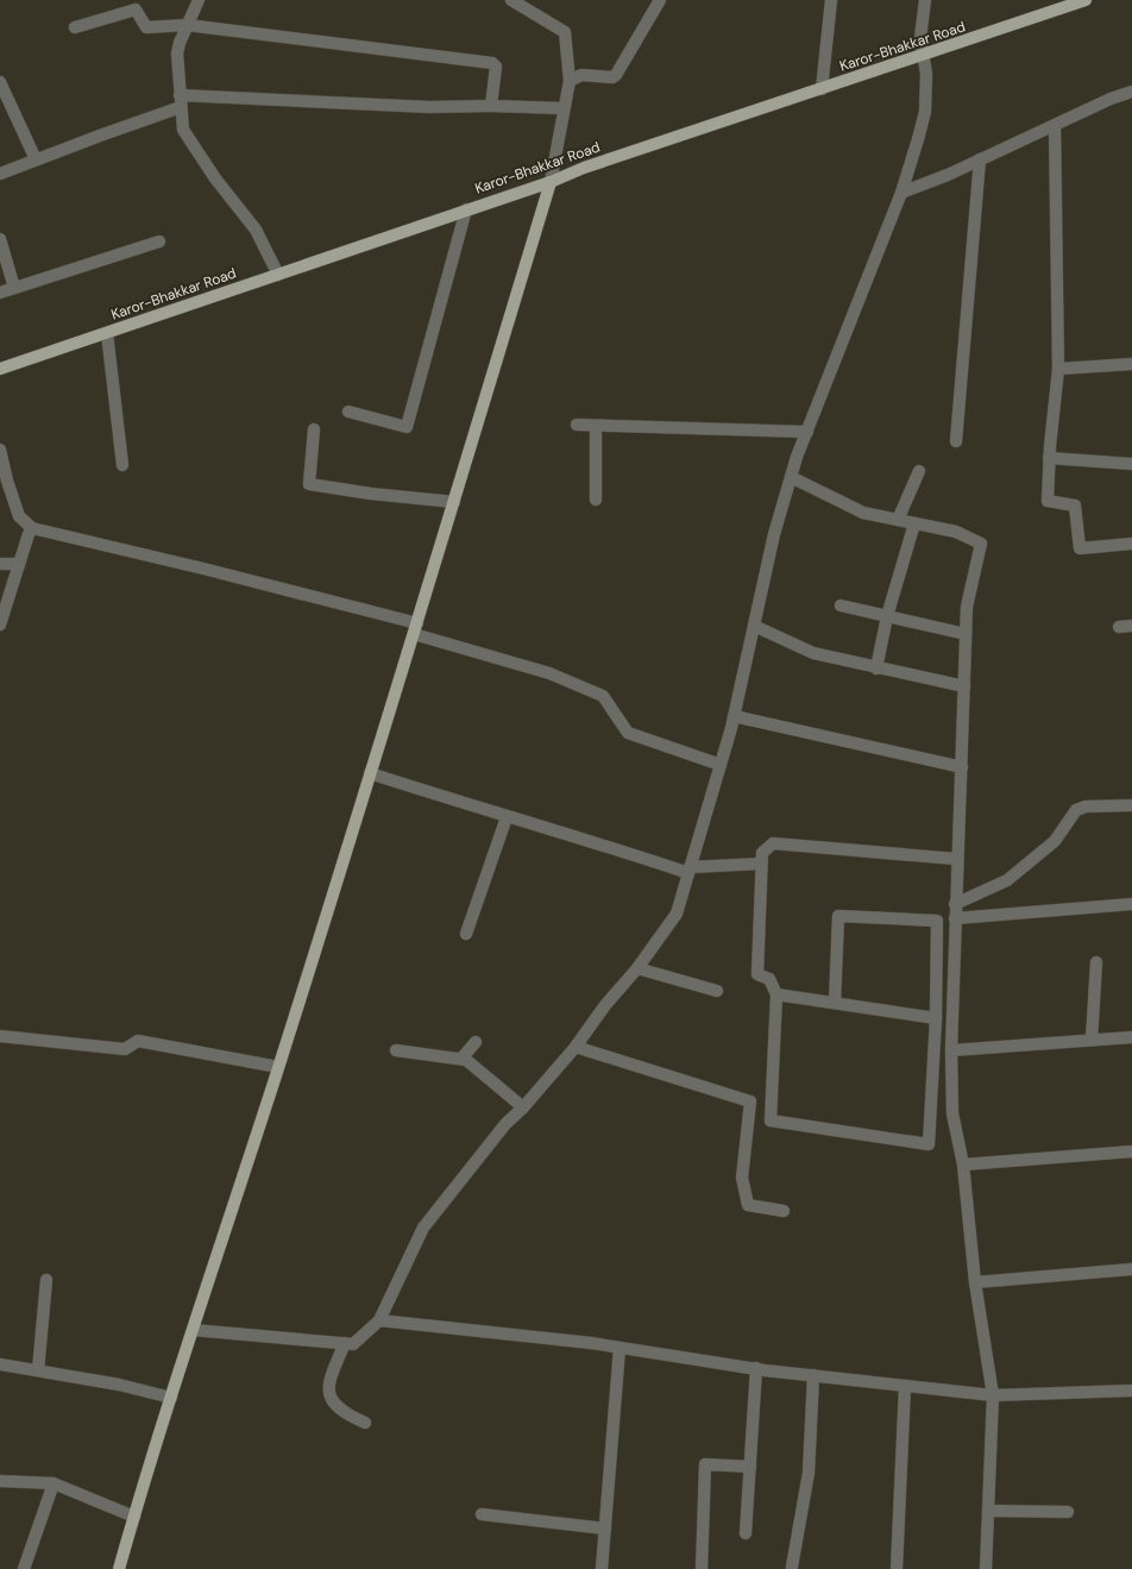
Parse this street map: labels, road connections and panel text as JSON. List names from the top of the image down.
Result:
{
  "streets": {
    "main road": ["Karor-Bhakkar Road"]
  }
}
